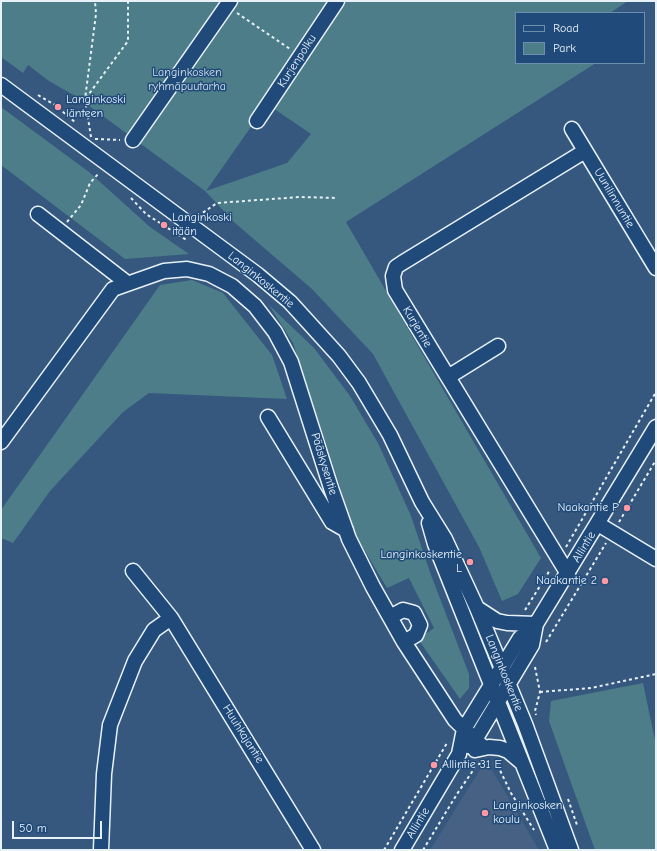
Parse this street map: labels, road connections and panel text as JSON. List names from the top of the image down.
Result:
{
  "streets": {
    "street": [
      "Kurjenpolku",
      "Uunilinnuntie",
      "Langinkoskentie",
      "Kurjentie",
      "Pääskysentie",
      "Allintie",
      "Huuhkajantie"
    ]
  },
  "crossings": [
    ["Uunilinnuntie", "Kurjentie"],
    ["Langinkoskentie", "Allintie"],
    ["Kurjentie", "Allintie"],
    ["Pääskysentie", "Allintie"]
  ],
  "parks": ["Langinkosken ryhmäpuutarha"],
  "places": [
    "Langinkoski länteen",
    "Langinkoski itään",
    "Naakantie P",
    "Langinkoskentie L",
    "Naakantie 2",
    "Allintie 31 E",
    "Langinkosken koulu"
  ],
  "legend": ["Road", "Park"],
  "scale_bar": "50 m"
}
